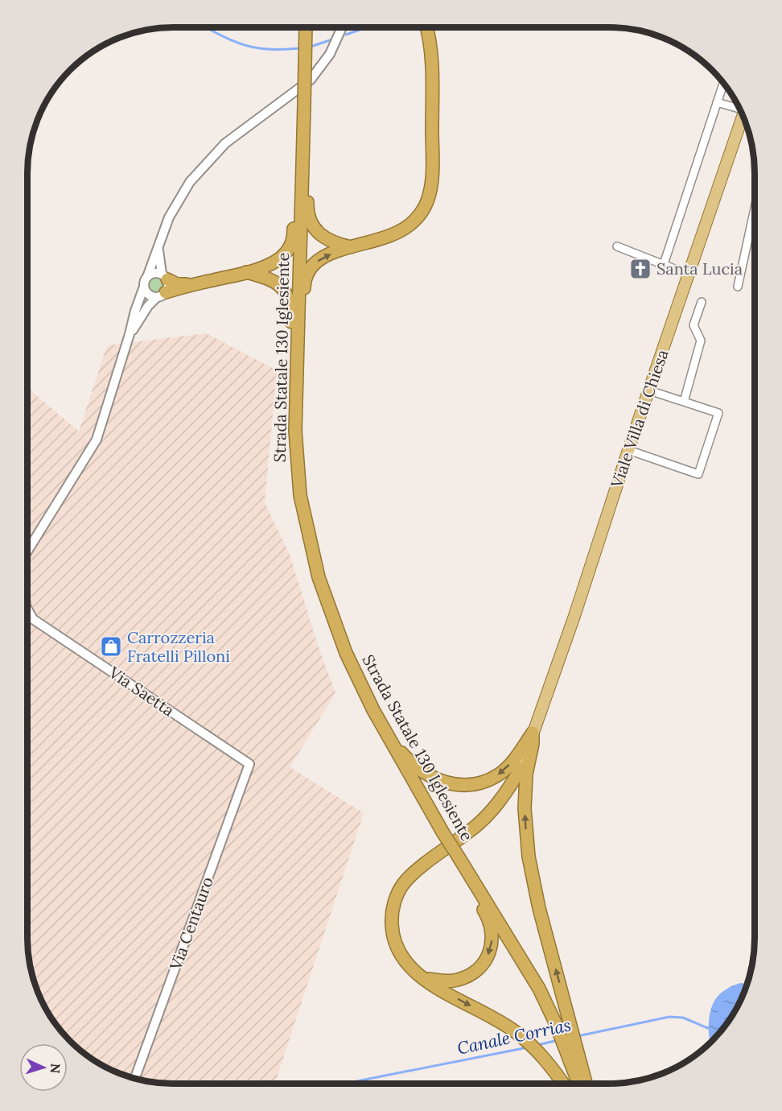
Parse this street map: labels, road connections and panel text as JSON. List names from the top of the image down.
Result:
{
  "streets": {
    "highway": ["Strada Statale 130 Iglesiente"],
    "main road": ["Viale Villa di Chiesa"],
    "street": ["Via Saetta", "Via Centauro"]
  },
  "crossings": [
    ["Via Saetta", "Via Centauro"]
  ],
  "water": ["Canale Corrias"],
  "places": {
    "church": ["Santa Lucia"],
    "shop": ["Carrozzeria Fratelli Pilloni"]
  },
  "north": "right"
}
